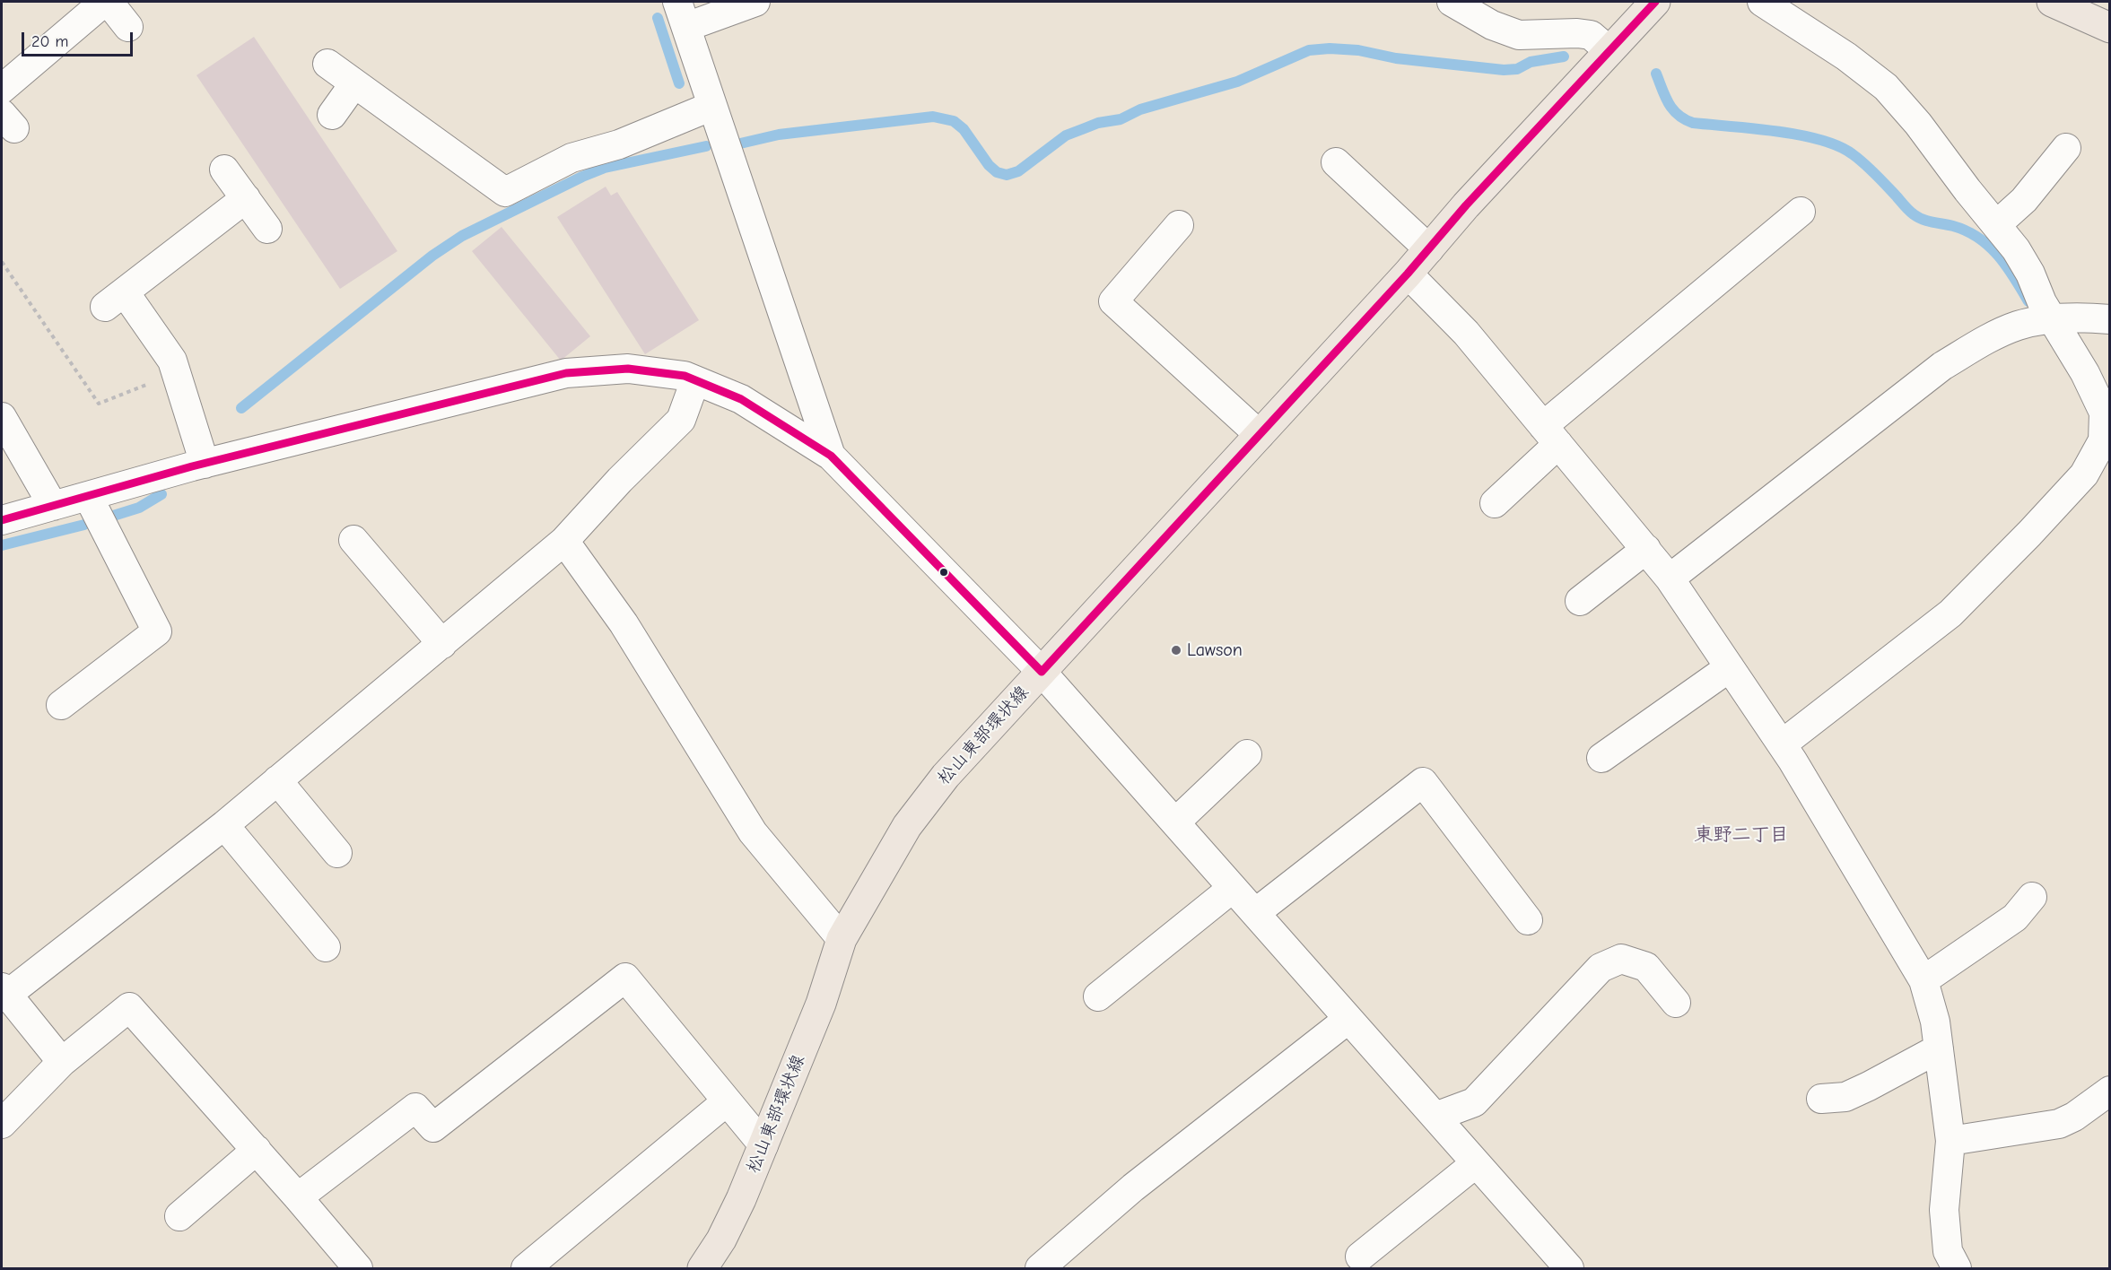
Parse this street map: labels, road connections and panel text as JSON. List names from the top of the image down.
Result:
{
  "streets": {
    "main road": ["松山東部環状線"]
  },
  "districts": ["東野二丁目"],
  "places": ["Lawson"],
  "scale_bar": "20 m"
}
